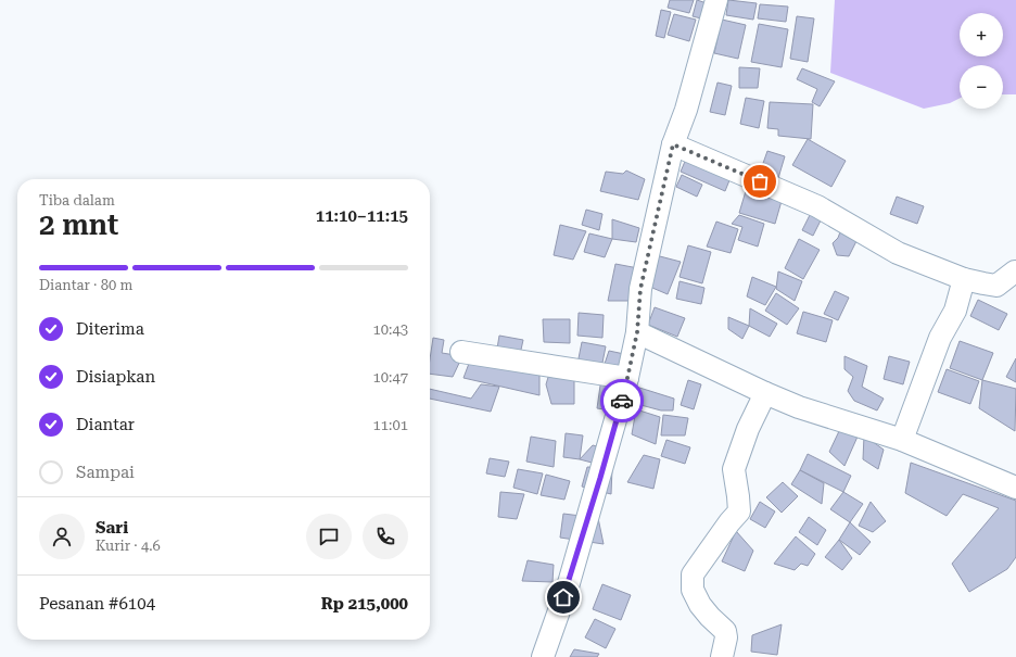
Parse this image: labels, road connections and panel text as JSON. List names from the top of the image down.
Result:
{
  "page": {
    "map_buttons": ["+", "−"],
    "heading": ["2 mnt", "Tiba dalam", "11:10–11:15"],
    "panel": [
      "Sari",
      "Kurir · 4.6",
      "Pesanan #6104",
      "Rp 215,000"
    ],
    "bar": "Diantar · 80 m",
    "list": [
      ["Diterima", "10:43"],
      ["Disiapkan", "10:47"],
      ["Diantar", "11:01"],
      "Sampai"
    ]
  }
}
